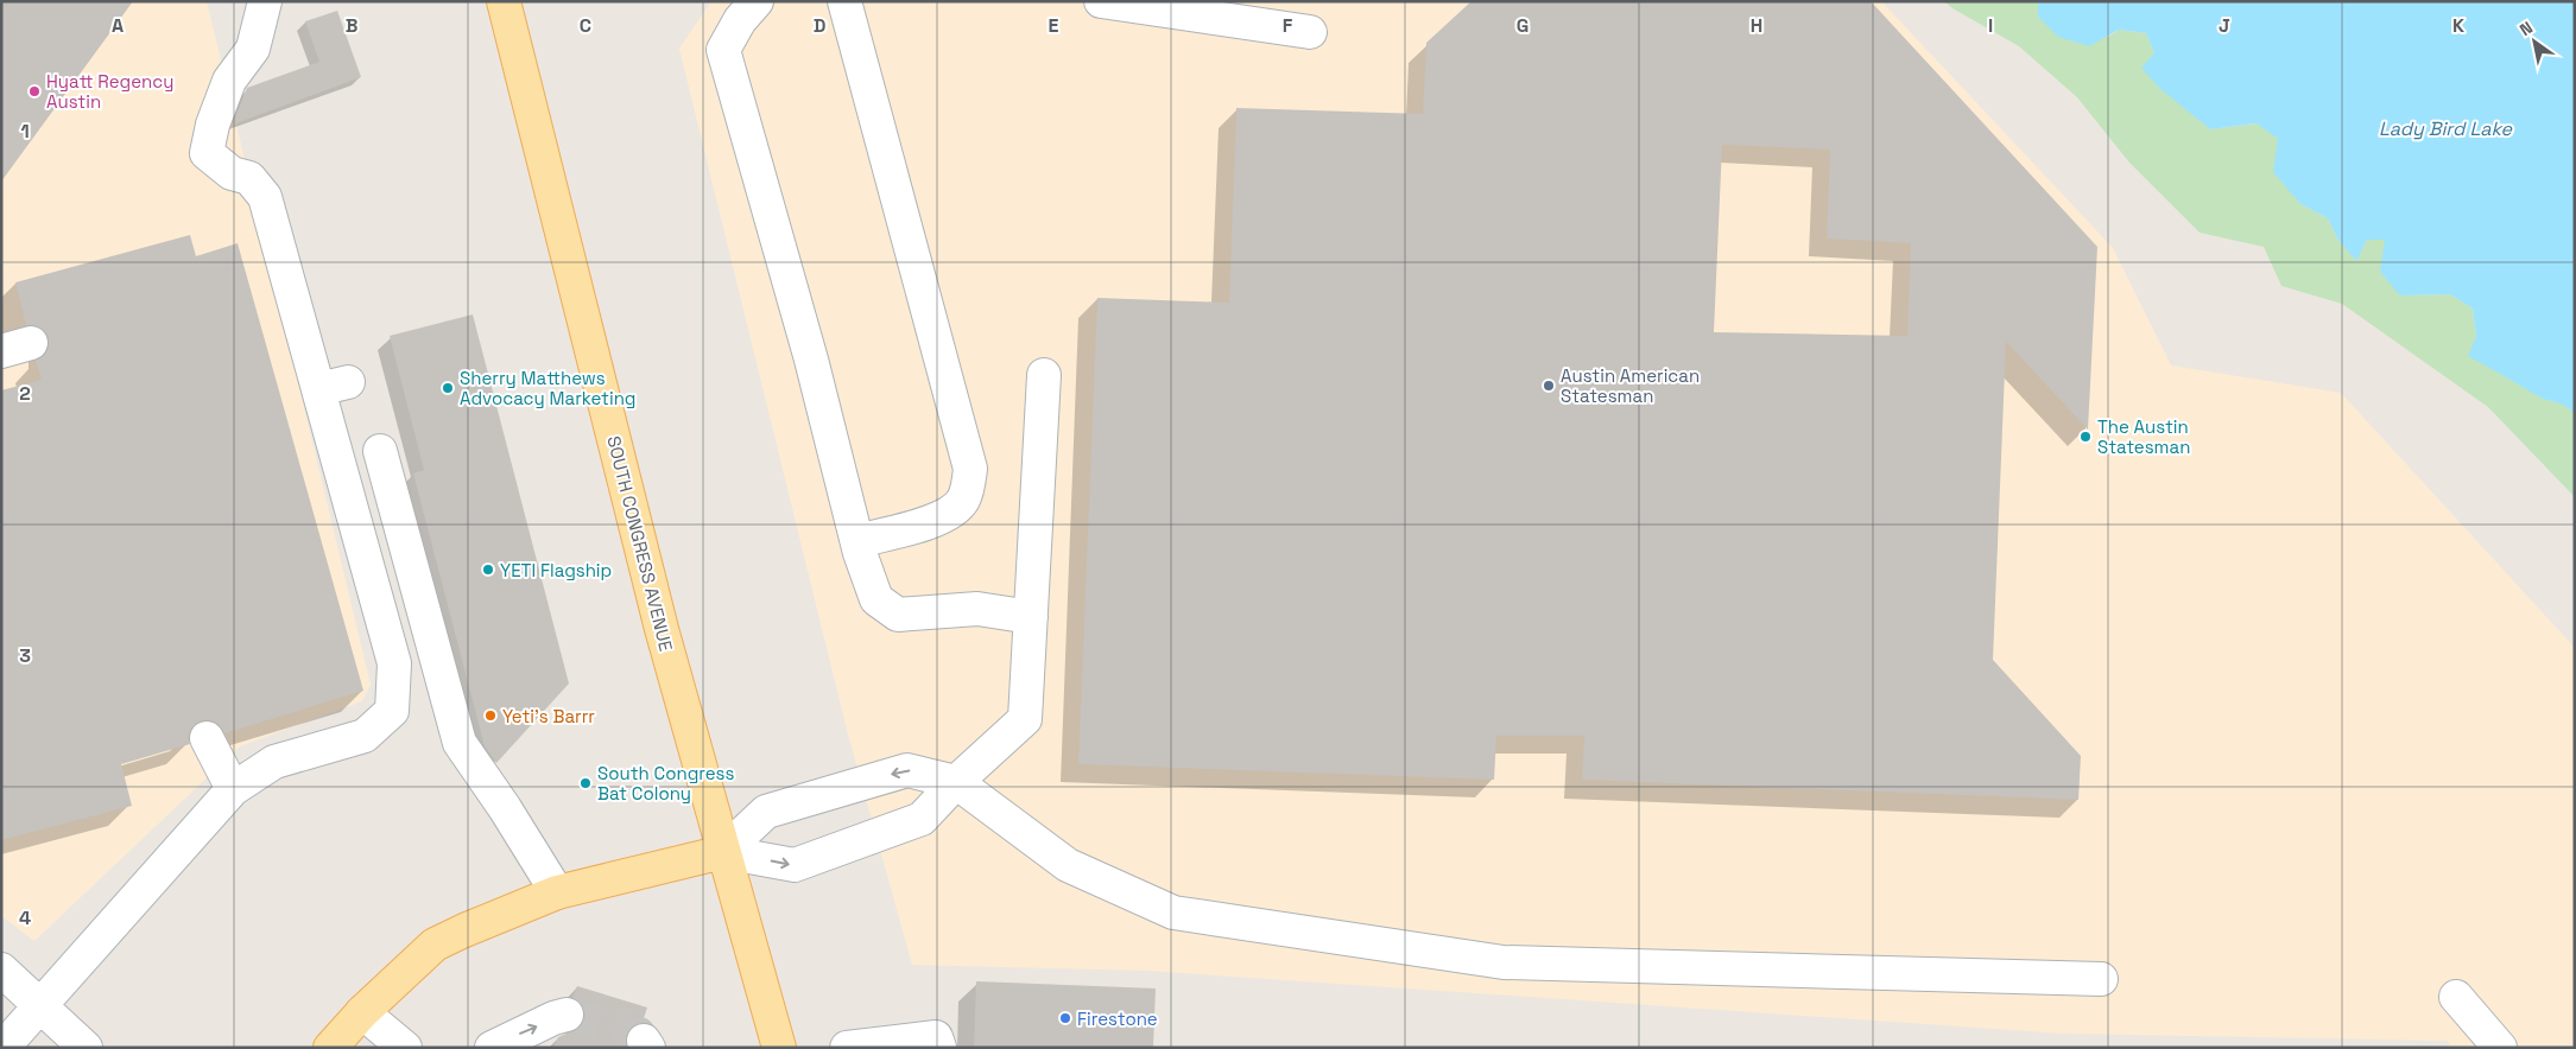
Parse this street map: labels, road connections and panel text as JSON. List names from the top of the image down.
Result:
{
  "streets": {
    "main road": ["SOUTH CONGRESS AVENUE"]
  },
  "water": ["Lady Bird Lake"],
  "places": [
    "Hyatt Regency Austin",
    "Austin American Statesman",
    "Sherry Matthews Advocacy Marketing",
    "The Austin Statesman",
    "YETI Flagship",
    "Yeti's Barrr",
    "South Congress Bat Colony",
    "Firestone"
  ],
  "north": "top left",
  "grid": {
    "columns": [
      "A",
      "B",
      "C",
      "D",
      "E",
      "F",
      "G",
      "H",
      "I",
      "J",
      "K"
    ],
    "rows": [
      "1",
      "2",
      "3",
      "4"
    ]
  }
}
